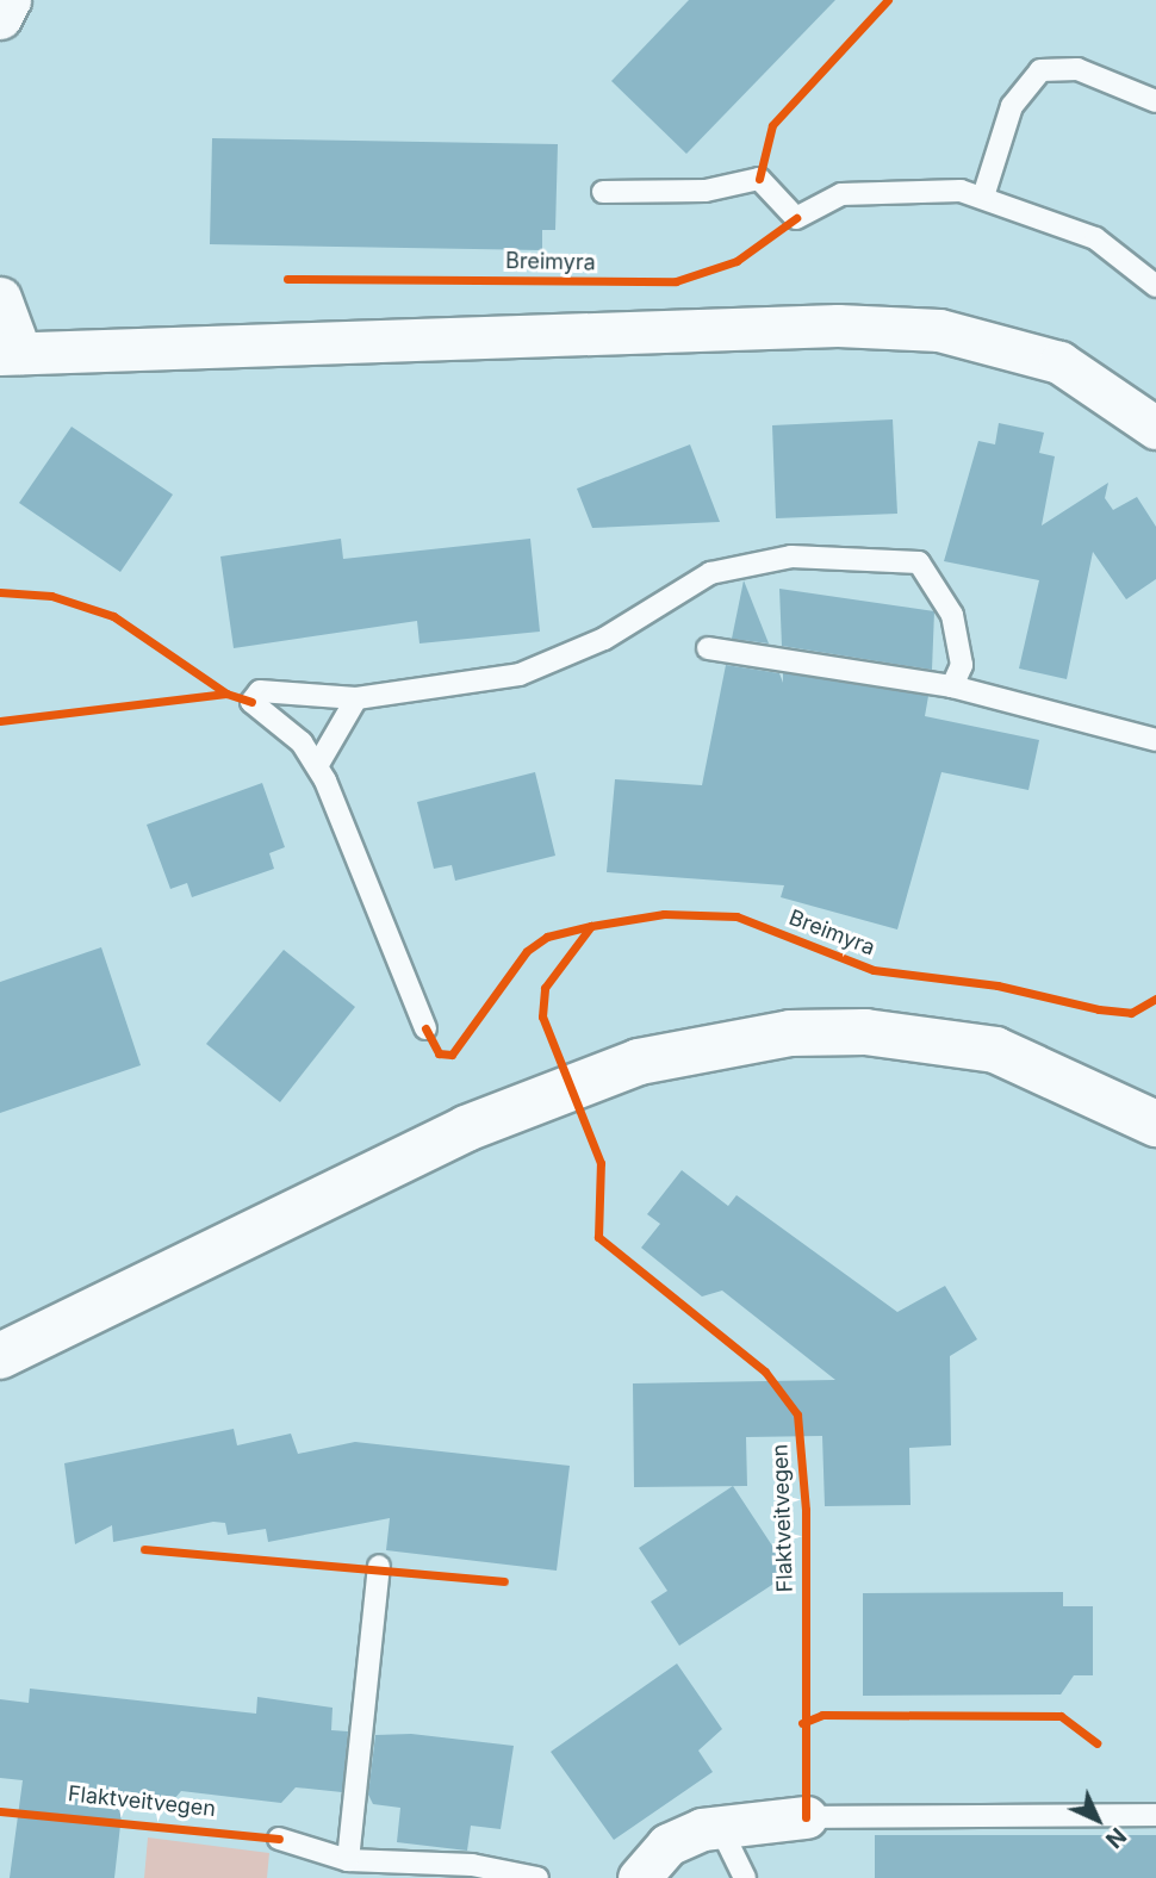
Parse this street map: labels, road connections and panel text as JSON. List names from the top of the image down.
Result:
{
  "streets": {
    "cycle path": ["Breimyra", "Flaktveitvegen"]
  },
  "north": "bottom right"
}
